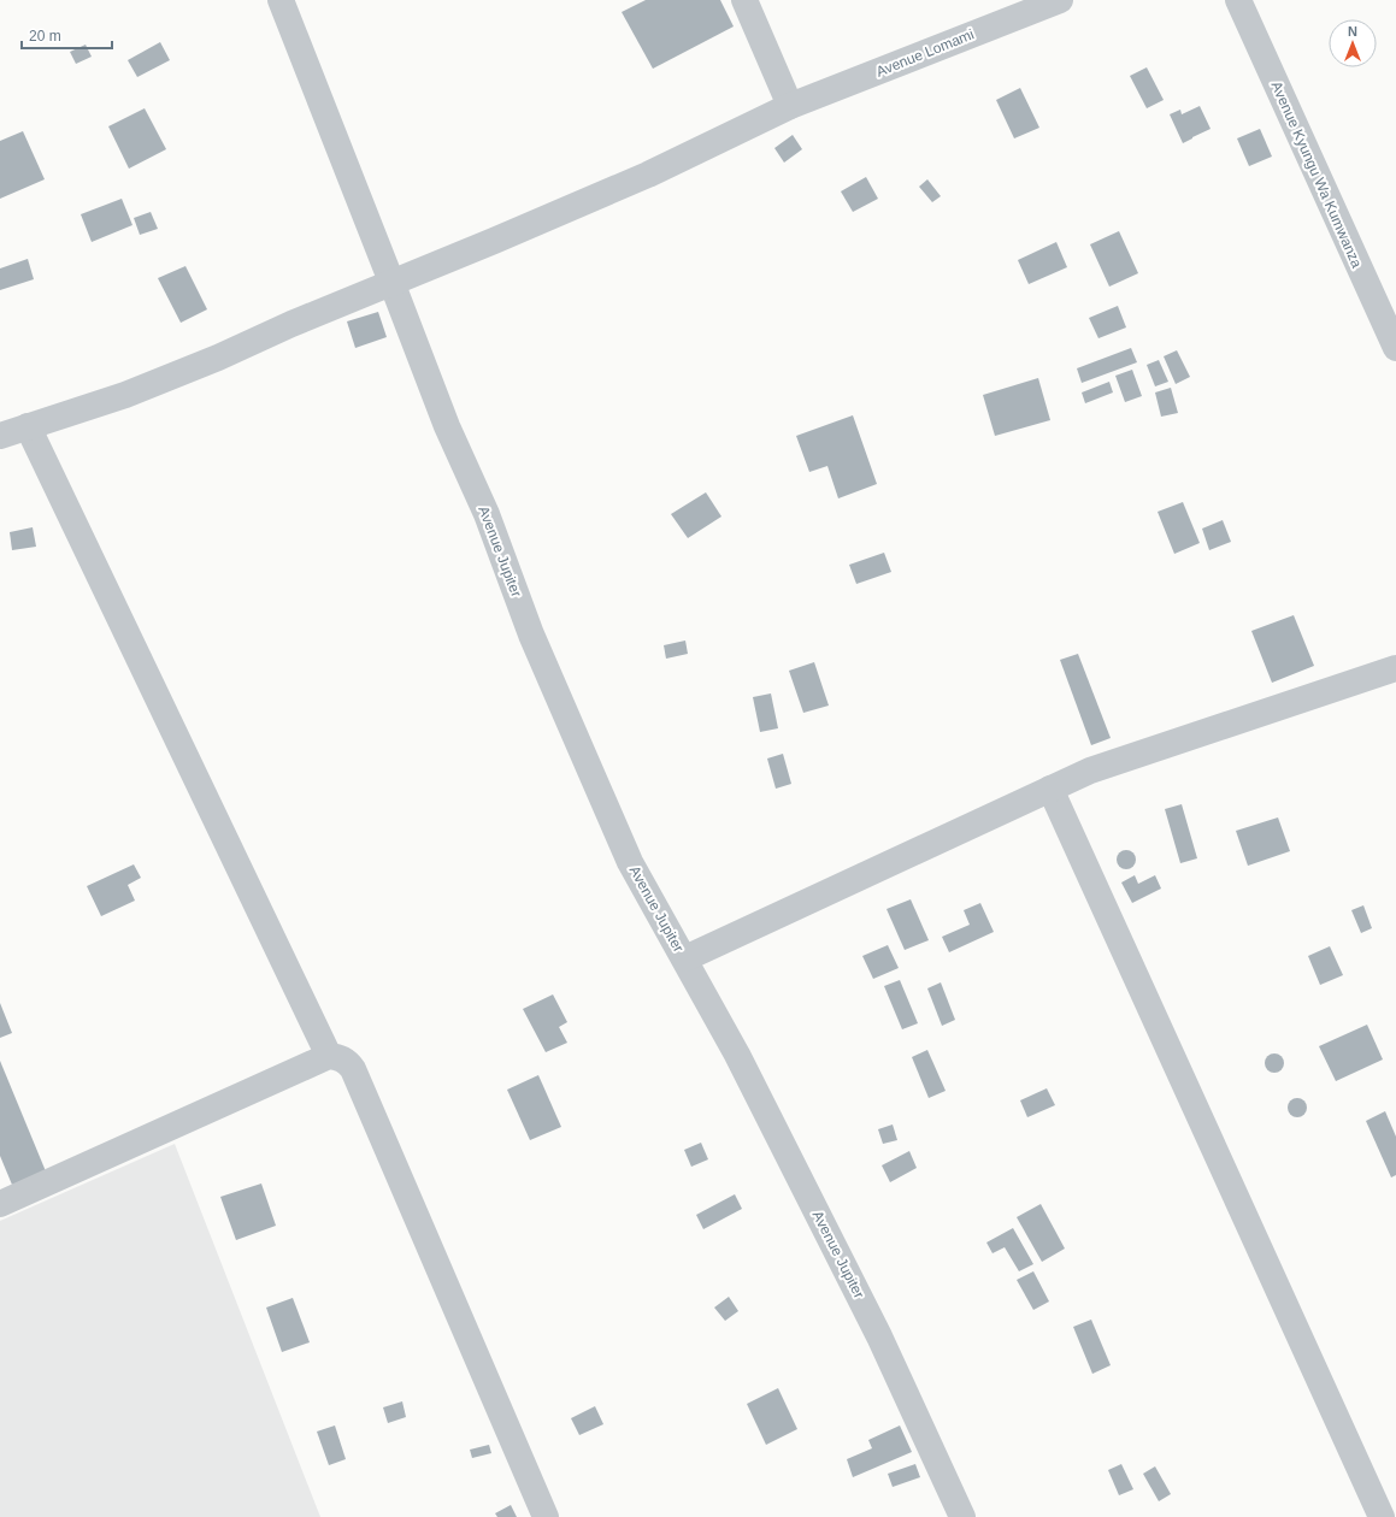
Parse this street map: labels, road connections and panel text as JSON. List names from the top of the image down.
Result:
{
  "streets": {
    "street": ["Avenue Lomami", "Avenue Kyungu Wa Kumwanza", "Avenue Jupiter"]
  },
  "crossings": [
    ["Avenue Lomami", "Avenue Jupiter"]
  ],
  "scale_bar": "20 m",
  "north": "top"
}
